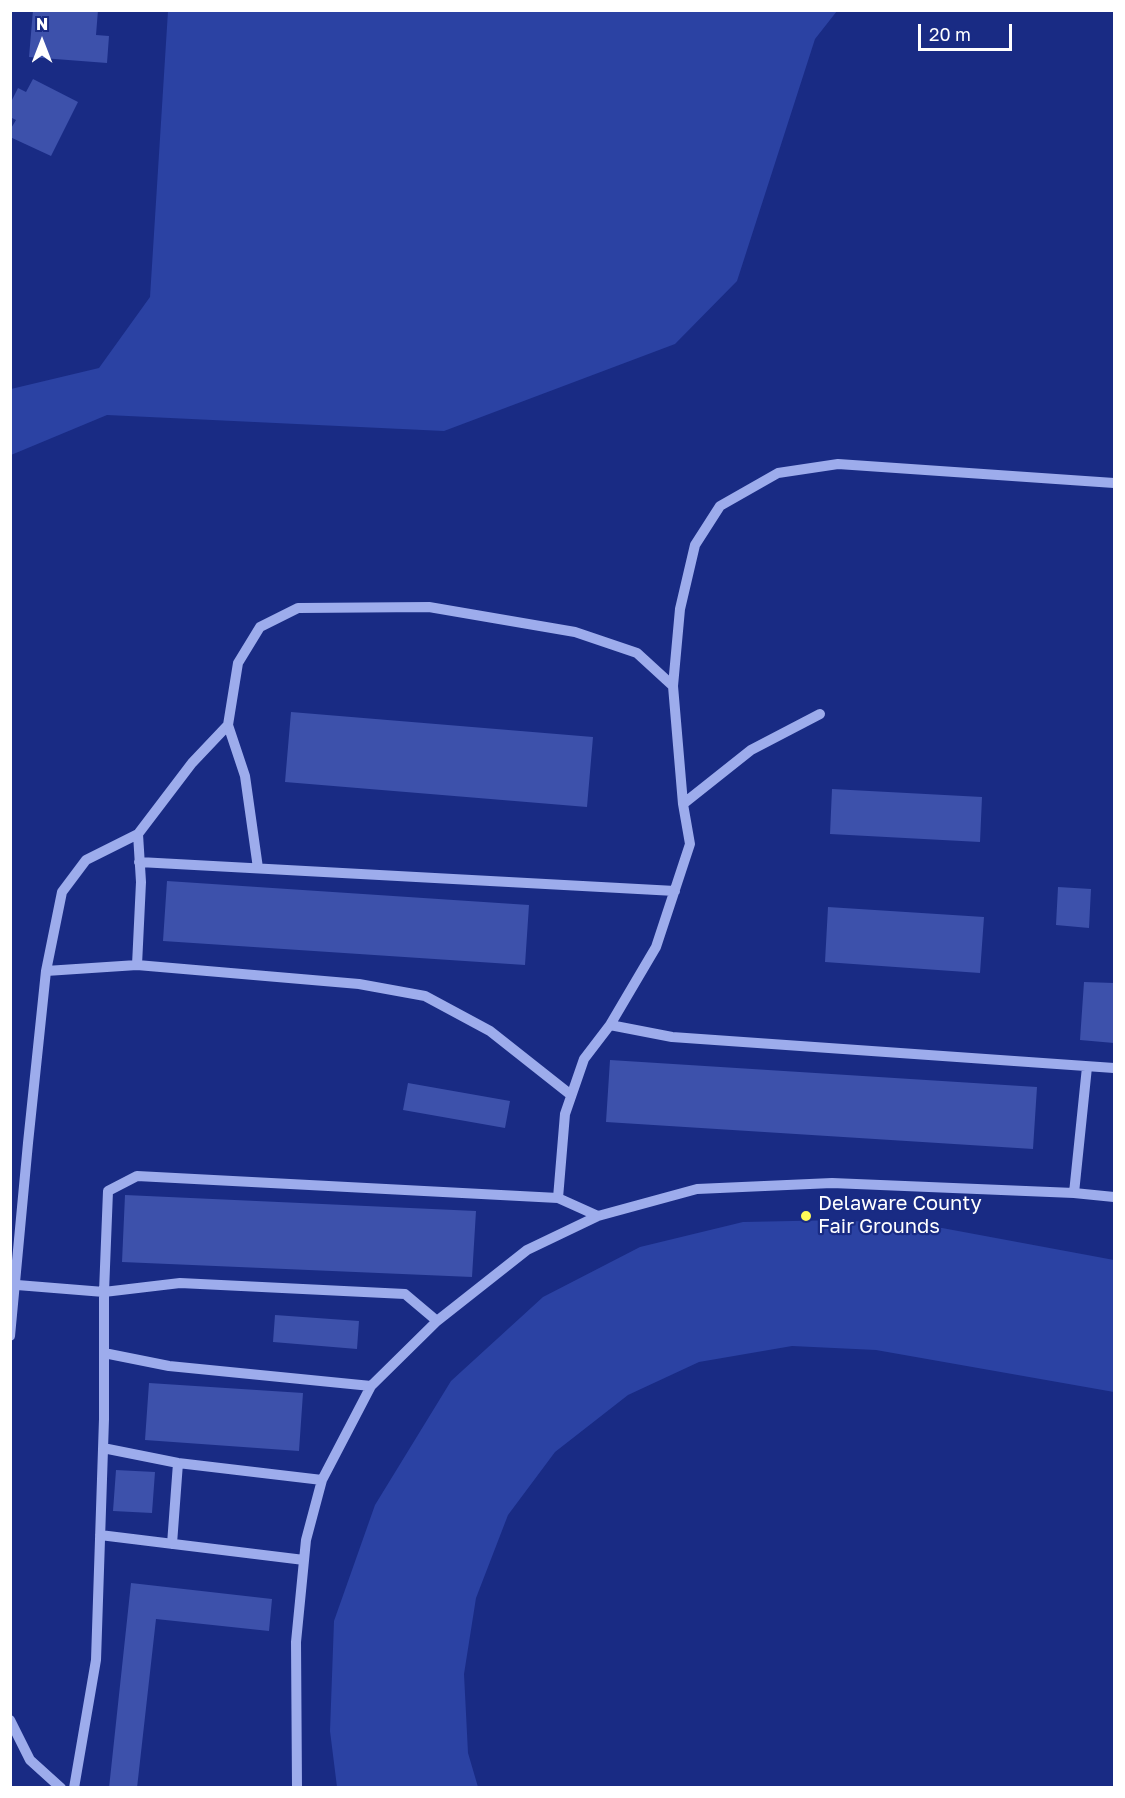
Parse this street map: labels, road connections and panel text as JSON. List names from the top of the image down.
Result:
{
  "places": ["Delaware County Fair Grounds"],
  "scale_bar": "20 m",
  "north": "top"
}
